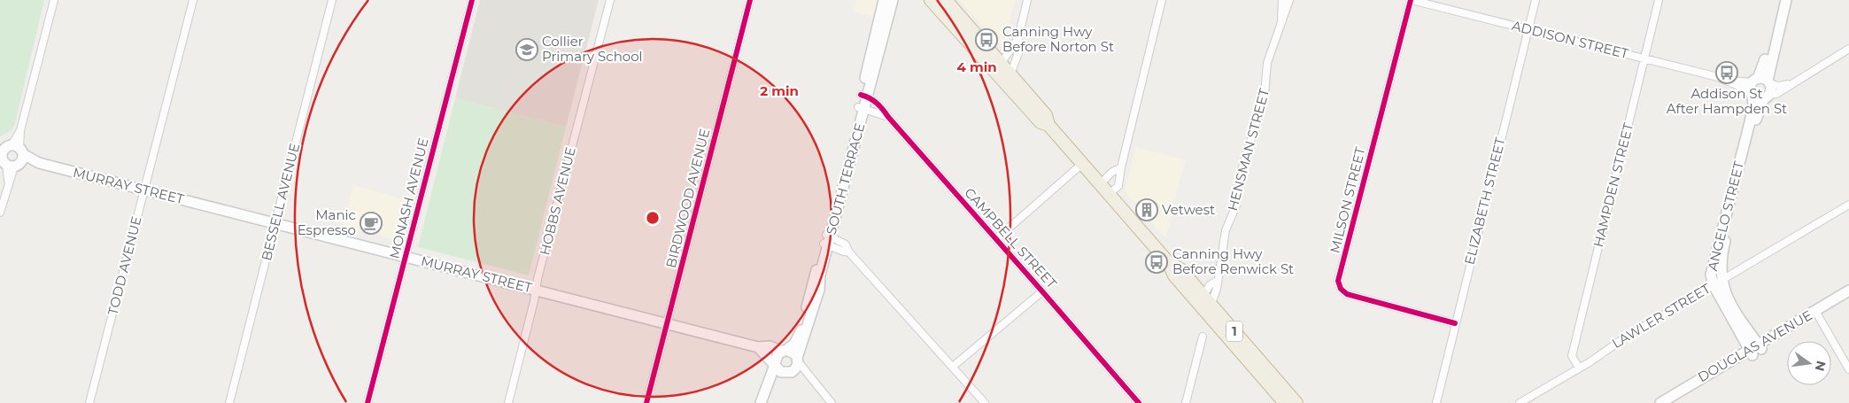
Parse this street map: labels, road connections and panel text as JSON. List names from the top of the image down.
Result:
{
  "streets": {
    "highway": ["1"],
    "main road": [
      "SOUTH TERRACE",
      "MURRAY STREET",
      "ANGELO STREET",
      "DOUGLAS AVENUE"
    ],
    "street": [
      "ADDISON STREET",
      "HENSMAN STREET",
      "HAMPDEN STREET",
      "MONASH AVENUE",
      "BIRDWOOD AVENUE",
      "MILSON STREET",
      "HOBBS AVENUE",
      "ELIZABETH STREET",
      "BESSELL AVENUE",
      "CAMPBELL STREET",
      "TODD AVENUE",
      "LAWLER STREET"
    ]
  },
  "crossings": [
    ["ADDISON STREET", "HAMPDEN STREET"],
    ["ADDISON STREET", "MILSON STREET"],
    ["ADDISON STREET", "ELIZABETH STREET"],
    ["ADDISON STREET", "ANGELO STREET"],
    ["HENSMAN STREET", "1"],
    ["SOUTH TERRACE", "MURRAY STREET"],
    ["SOUTH TERRACE", "CAMPBELL STREET"],
    ["HAMPDEN STREET", "LAWLER STREET"],
    ["MURRAY STREET", "MONASH AVENUE"],
    ["MURRAY STREET", "BIRDWOOD AVENUE"],
    ["MURRAY STREET", "HOBBS AVENUE"],
    ["MURRAY STREET", "BESSELL AVENUE"],
    ["MURRAY STREET", "TODD AVENUE"],
    ["MILSON STREET", "ELIZABETH STREET"],
    ["ANGELO STREET", "LAWLER STREET"],
    ["ANGELO STREET", "DOUGLAS AVENUE"]
  ],
  "places": {
    "bus stop": ["Canning Hwy Before Norton St", "Addison St After Hampden St", "Canning Hwy Before Renwick St"],
    "school or university": ["Collier Primary School"],
    "building": ["Vetwest"],
    "cafe": ["Manic Espresso"]
  },
  "north": "right",
  "rings": ["4 min", "2 min"]
}
